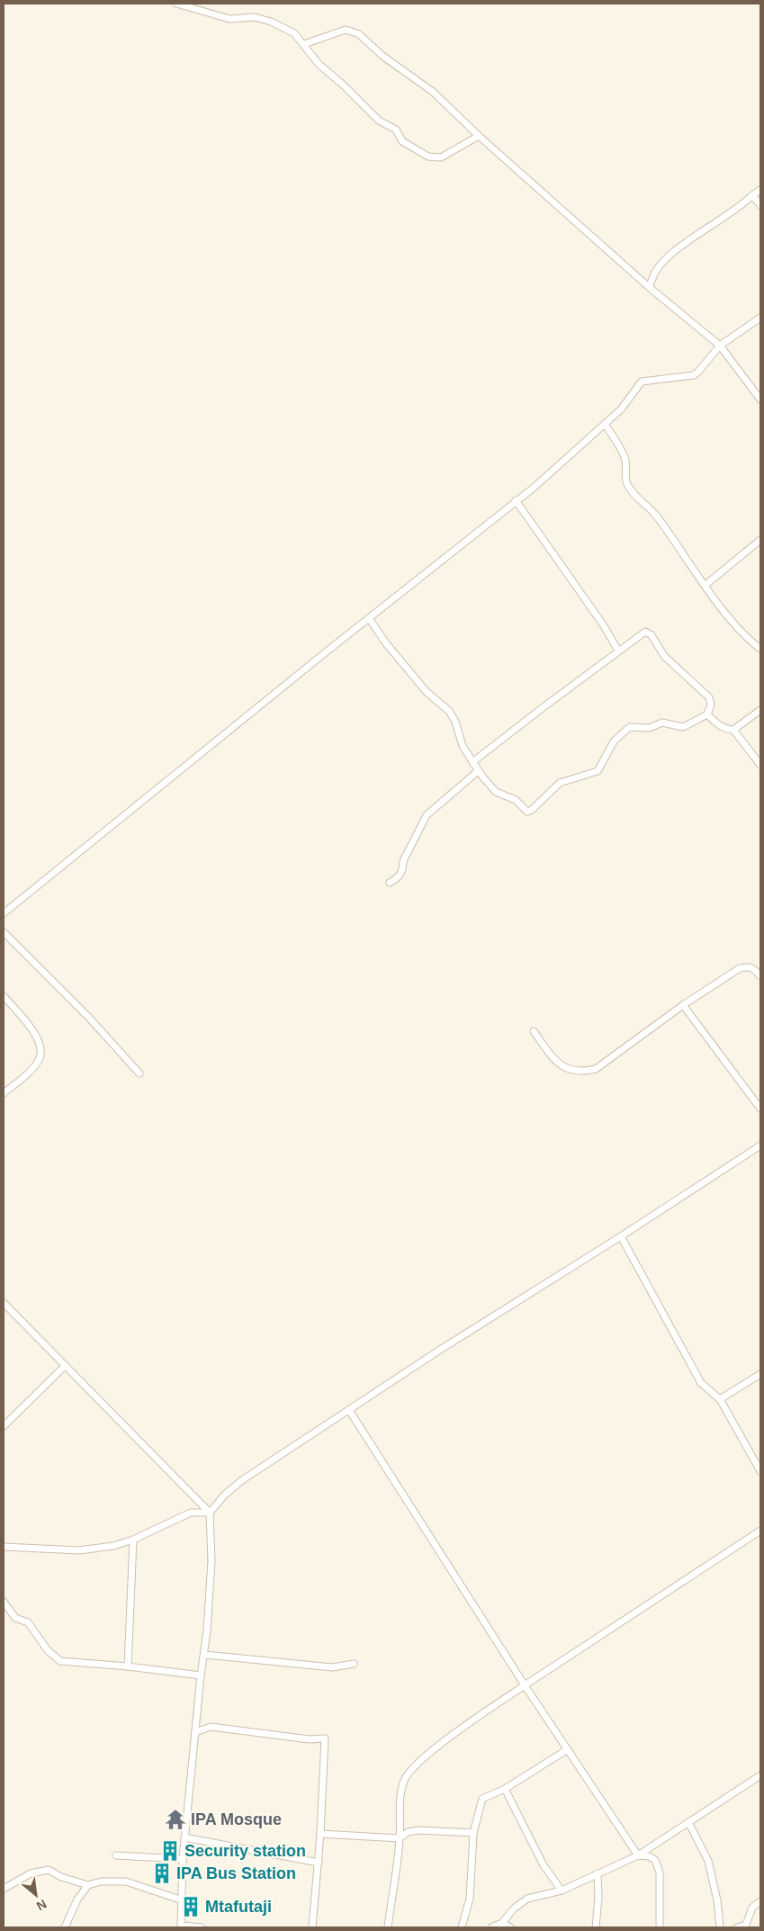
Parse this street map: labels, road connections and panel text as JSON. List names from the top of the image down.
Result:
{
  "places": {
    "temple": ["IPA Mosque"],
    "building": ["Security station", "IPA Bus Station", "Mtafutaji"]
  },
  "north": "bottom right"
}
